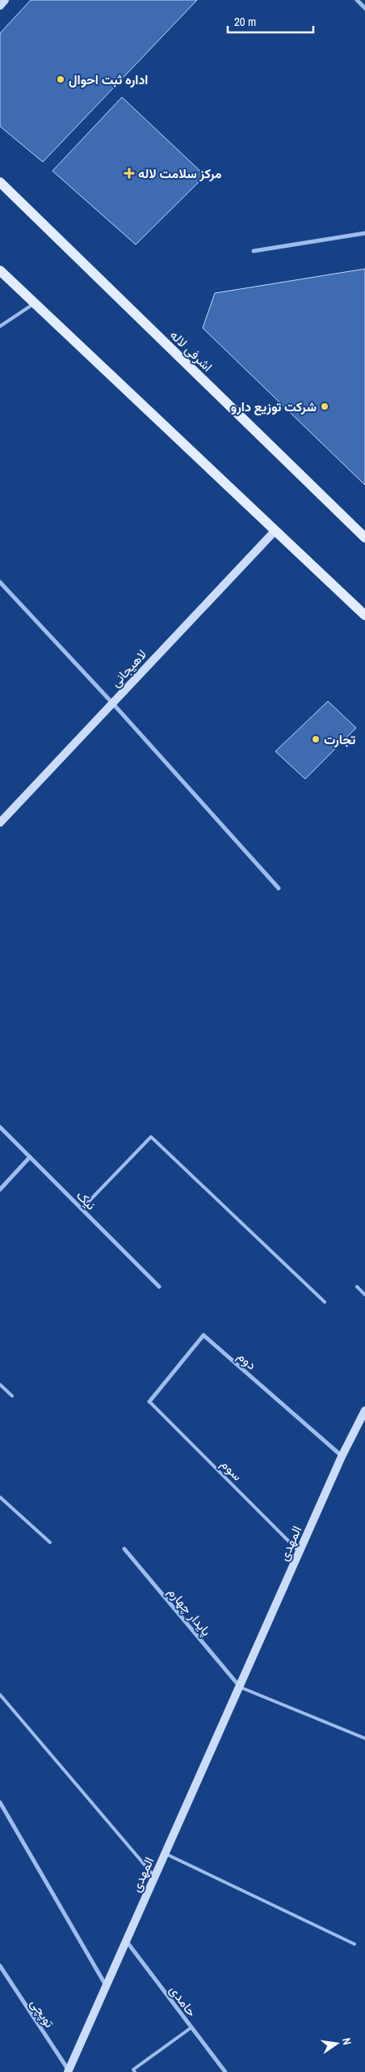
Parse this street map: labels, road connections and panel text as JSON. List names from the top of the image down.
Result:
{
  "streets": {
    "main road": ["اشرفی لاله"],
    "street": [
      "لاهیجانی",
      "نیک",
      "دوم",
      "المهدی",
      "پایدار چهارم",
      "حامدی",
      "توپچی"
    ],
    "lane": ["سوم"]
  },
  "crossings": [
    ["دوم", "سوم"],
    ["دوم", "المهدی"],
    ["سوم", "المهدی"],
    ["المهدی", "پایدار چهارم"],
    ["المهدی", "حامدی"],
    ["المهدی", "توپچی"]
  ],
  "places": {
    "other": ["اداره ثبت احوال", "شرکت توزیع دارو", "تجارت"],
    "health": ["مرکز سلامت لاله"]
  },
  "scale_bar": "20 m",
  "north": "right"
}
